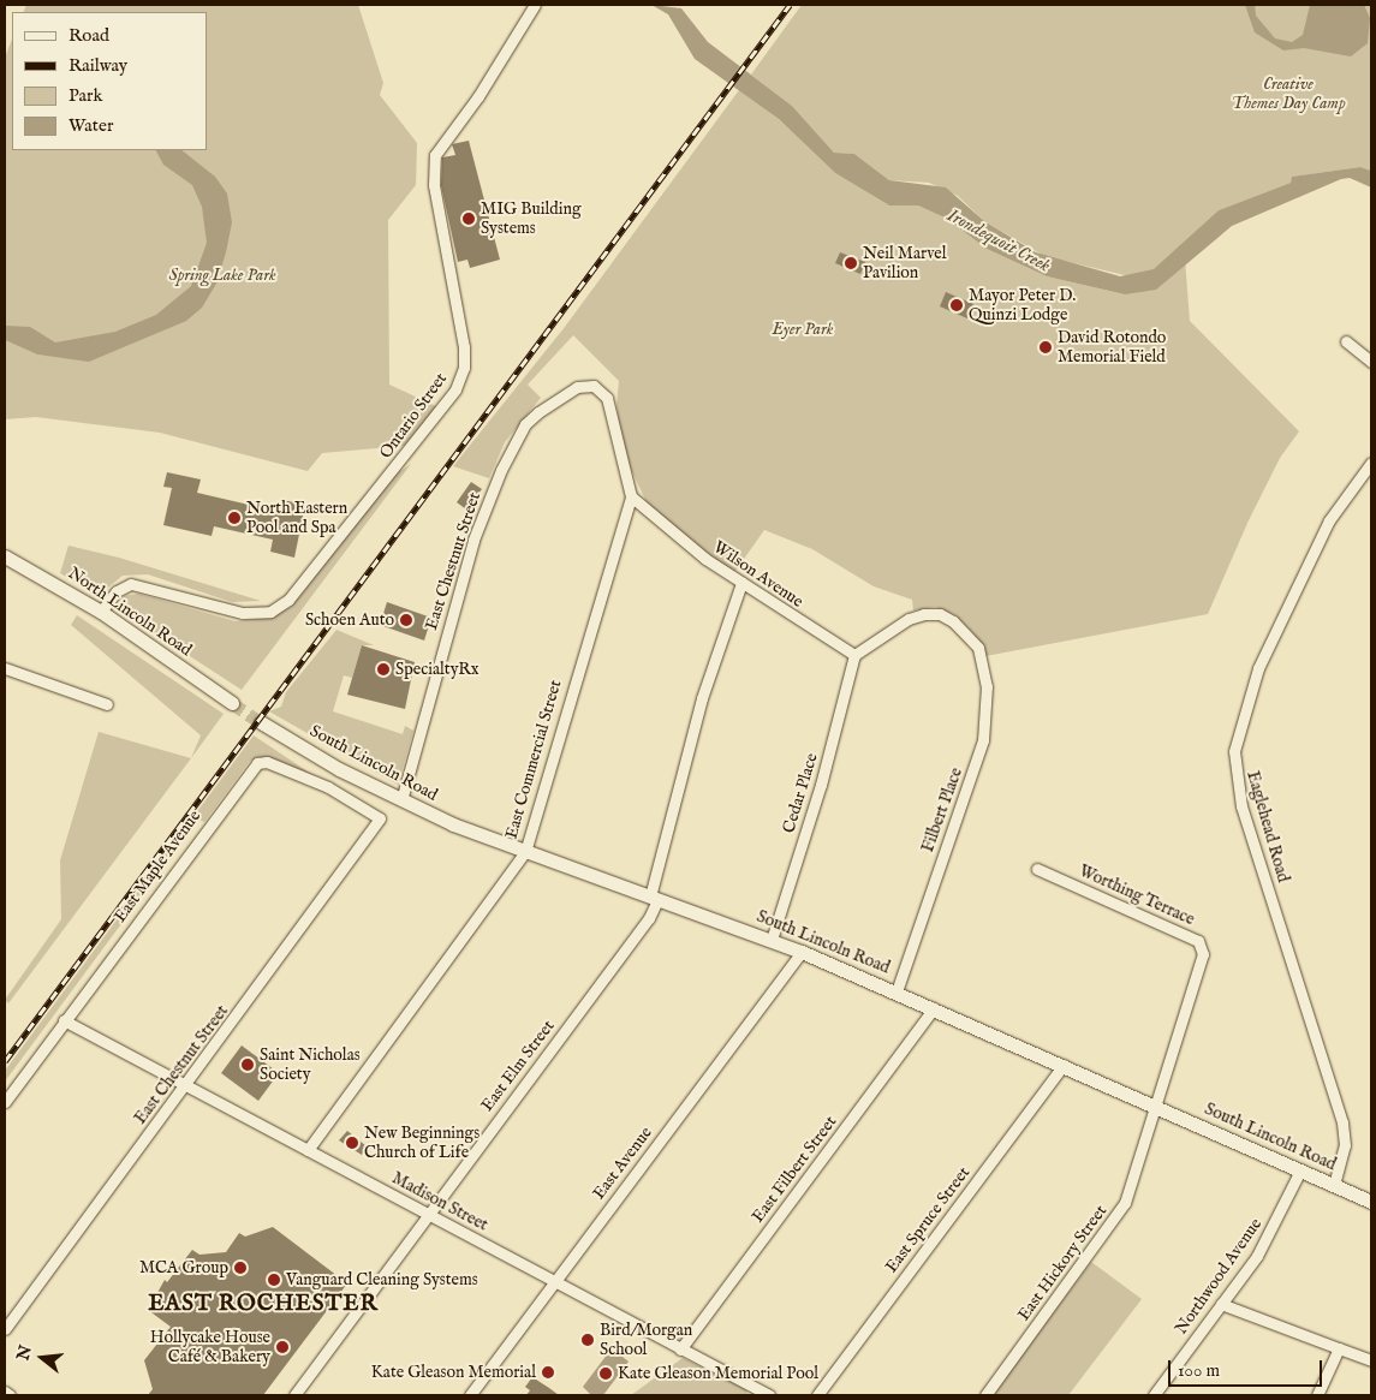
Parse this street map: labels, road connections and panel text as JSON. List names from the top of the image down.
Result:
{
  "streets": {
    "street": [
      "Ontario Street",
      "East Chestnut Street",
      "Wilson Avenue",
      "North Lincoln Road",
      "East Commercial Street",
      "South Lincoln Road",
      "Cedar Place",
      "Filbert Place",
      "Eaglehead Road",
      "East Maple Avenue",
      "Worthing Terrace",
      "East Elm Street",
      "East Avenue",
      "East Filbert Street",
      "Madison Street",
      "East Spruce Street",
      "East Hickory Street",
      "Northwood Avenue"
    ]
  },
  "crossings": [
    ["Ontario Street", "North Lincoln Road"],
    ["East Chestnut Street", "Wilson Avenue"],
    ["East Chestnut Street", "East Commercial Street"],
    ["East Chestnut Street", "South Lincoln Road"],
    ["East Chestnut Street", "East Maple Avenue"],
    ["East Chestnut Street", "Madison Street"],
    ["Wilson Avenue", "East Commercial Street"],
    ["Wilson Avenue", "Cedar Place"],
    ["Wilson Avenue", "Filbert Place"],
    ["Wilson Avenue", "East Elm Street"],
    ["East Commercial Street", "South Lincoln Road"],
    ["East Commercial Street", "Madison Street"],
    ["South Lincoln Road", "Cedar Place"],
    ["South Lincoln Road", "Filbert Place"],
    ["South Lincoln Road", "Eaglehead Road"],
    ["South Lincoln Road", "Worthing Terrace"],
    ["South Lincoln Road", "East Elm Street"],
    ["South Lincoln Road", "East Avenue"],
    ["South Lincoln Road", "East Filbert Street"],
    ["South Lincoln Road", "East Spruce Street"],
    ["South Lincoln Road", "East Hickory Street"],
    ["South Lincoln Road", "Northwood Avenue"],
    ["Cedar Place", "Filbert Place"],
    ["East Maple Avenue", "Madison Street"],
    ["Worthing Terrace", "East Hickory Street"],
    ["East Elm Street", "Madison Street"],
    ["East Avenue", "Madison Street"],
    ["East Filbert Street", "Madison Street"]
  ],
  "districts": ["EAST ROCHESTER"],
  "water": ["Irondequoit Creek"],
  "parks": ["Creative Themes Day Camp", "Spring Lake Park", "Eyer Park"],
  "places": [
    "MIG Building Systems",
    "Neil Marvel Pavilion",
    "Mayor Peter D. Quinzi Lodge",
    "David Rotondo Memorial Field",
    "North Eastern Pool and Spa",
    "Schoen Auto",
    "SpecialtyRx",
    "Saint Nicholas Society",
    "New Beginnings Church of Life",
    "MCA Group",
    "Vanguard Cleaning Systems",
    "Bird/Morgan School",
    "Hollycake House Café & Bakery",
    "Kate Gleason Memorial",
    "Kate Gleason Memorial Pool"
  ],
  "legend": [
    "Road",
    "Railway",
    "Park",
    "Water"
  ],
  "scale_bar": "100 m",
  "north": "left"
}
